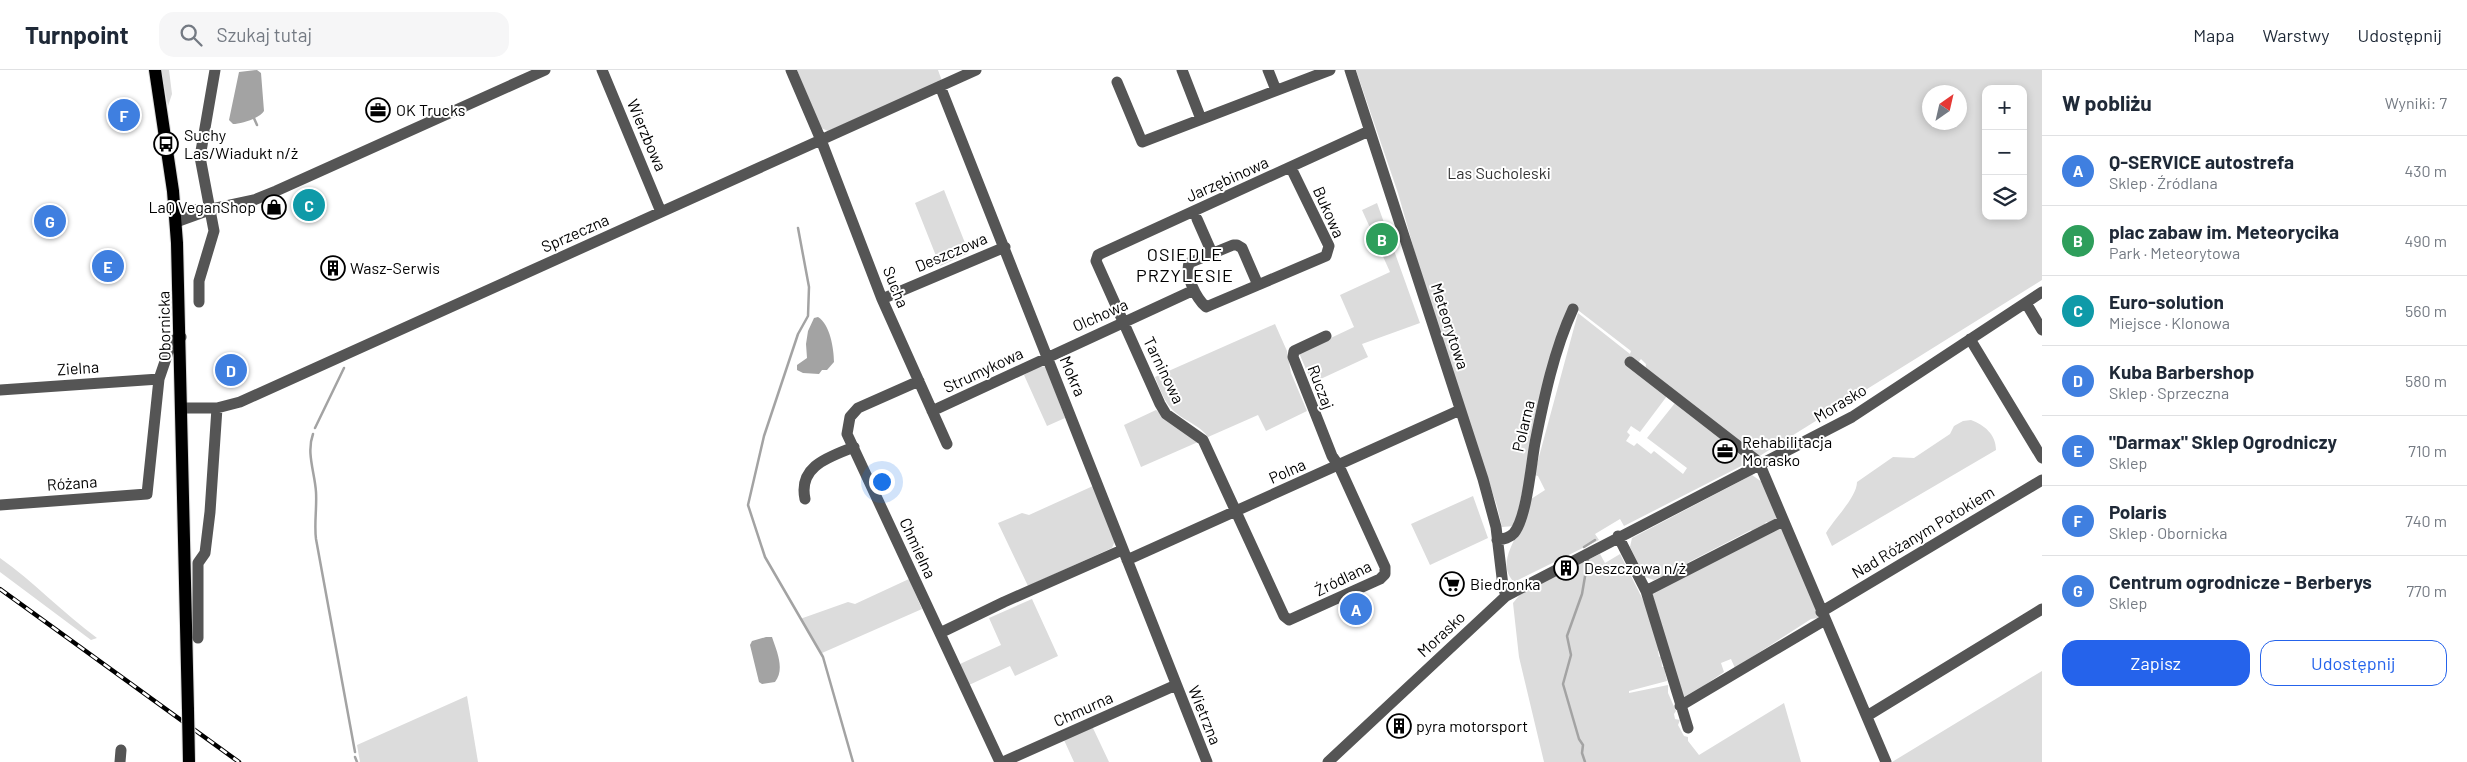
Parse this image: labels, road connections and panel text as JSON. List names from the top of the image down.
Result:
{
  "streets": {
    "main road": ["Obornicka"],
    "street": [
      "Wierzbowa",
      "Jarzębinowa",
      "Bukowa",
      "Sprzeczna",
      "Deszczowa",
      "Sucha",
      "Olchowa",
      "Meteorytowa",
      "Zielna",
      "Strumykowa",
      "Tarninowa",
      "Mokra",
      "Ruczaj",
      "Morasko",
      "Polarna",
      "Polna",
      "Różana",
      "Nad Różanym Potokiem",
      "Chmielna",
      "Źródlana",
      "Chmurna",
      "Wietrzna"
    ]
  },
  "crossings": [
    ["Wierzbowa", "Sprzeczna"],
    ["Jarzębinowa", "Bukowa"],
    ["Jarzębinowa", "Meteorytowa"],
    ["Jarzębinowa", "Tarninowa"],
    ["Sprzeczna", "Sucha"],
    ["Sprzeczna", "Obornicka"],
    ["Sprzeczna", "Mokra"],
    ["Deszczowa", "Sucha"],
    ["Deszczowa", "Mokra"],
    ["Sucha", "Strumykowa"],
    ["Sucha", "Chmielna"],
    ["Olchowa", "Strumykowa"],
    ["Olchowa", "Tarninowa"],
    ["Olchowa", "Mokra"],
    ["Obornicka", "Zielna"],
    ["Meteorytowa", "Morasko"],
    ["Meteorytowa", "Polarna"],
    ["Meteorytowa", "Polna"],
    ["Zielna", "Różana"],
    ["Strumykowa", "Mokra"],
    ["Tarninowa", "Polna"],
    ["Tarninowa", "Źródlana"],
    ["Mokra", "Polna"],
    ["Mokra", "Chmurna"],
    ["Mokra", "Wietrzna"],
    ["Ruczaj", "Polna"],
    ["Ruczaj", "Źródlana"],
    ["Polna", "Chmielna"],
    ["Polna", "Źródlana"],
    ["Chmielna", "Chmurna"],
    ["Chmurna", "Wietrzna"]
  ],
  "districts": ["OSIEDLE PRZYLESIE"],
  "parks": ["Las Sucholeski"],
  "places": {
    "office": ["OK Trucks", "Rehabilitacja Morasko"],
    "bus stop": ["Suchy Las/Wiadukt n/ż"],
    "shop": ["LaQ VeganShop"],
    "building": ["Wasz-Serwis", "Deszczowa n/ż", "pyra motorsport"],
    "supermarket": ["Biedronka"]
  },
  "north": "top right",
  "page": {
    "header": "Turnpoint",
    "search": "Szukaj tutaj",
    "nav": ["Mapa", "Warstwy", "Udostępnij"],
    "heading": ["W pobliżu", "Wyniki: 7"],
    "map_buttons": ["+", "−"],
    "pins": [
      "F",
      "C",
      "G",
      "B",
      "E",
      "D",
      "A"
    ],
    "list": [
      {
        "mark": "A",
        "name": "Q-SERVICE autostrefa",
        "note": "Sklep · Źródlana",
        "value": "430 m"
      },
      {
        "mark": "B",
        "name": "plac zabaw im. Meteorycika",
        "note": "Park · Meteorytowa",
        "value": "490 m"
      },
      {
        "mark": "C",
        "name": "Euro-solution",
        "note": "Miejsce · Klonowa",
        "value": "560 m"
      },
      {
        "mark": "D",
        "name": "Kuba Barbershop",
        "note": "Sklep · Sprzeczna",
        "value": "580 m"
      },
      {
        "mark": "E",
        "name": "\"Darmax\" Sklep Ogrodniczy",
        "note": "Sklep",
        "value": "710 m"
      },
      {
        "mark": "F",
        "name": "Polaris",
        "note": "Sklep · Obornicka",
        "value": "740 m"
      },
      {
        "mark": "G",
        "name": "Centrum ogrodnicze - Berberys",
        "note": "Sklep",
        "value": "770 m"
      }
    ],
    "buttons": ["Zapisz", "Udostępnij"]
  }
}
